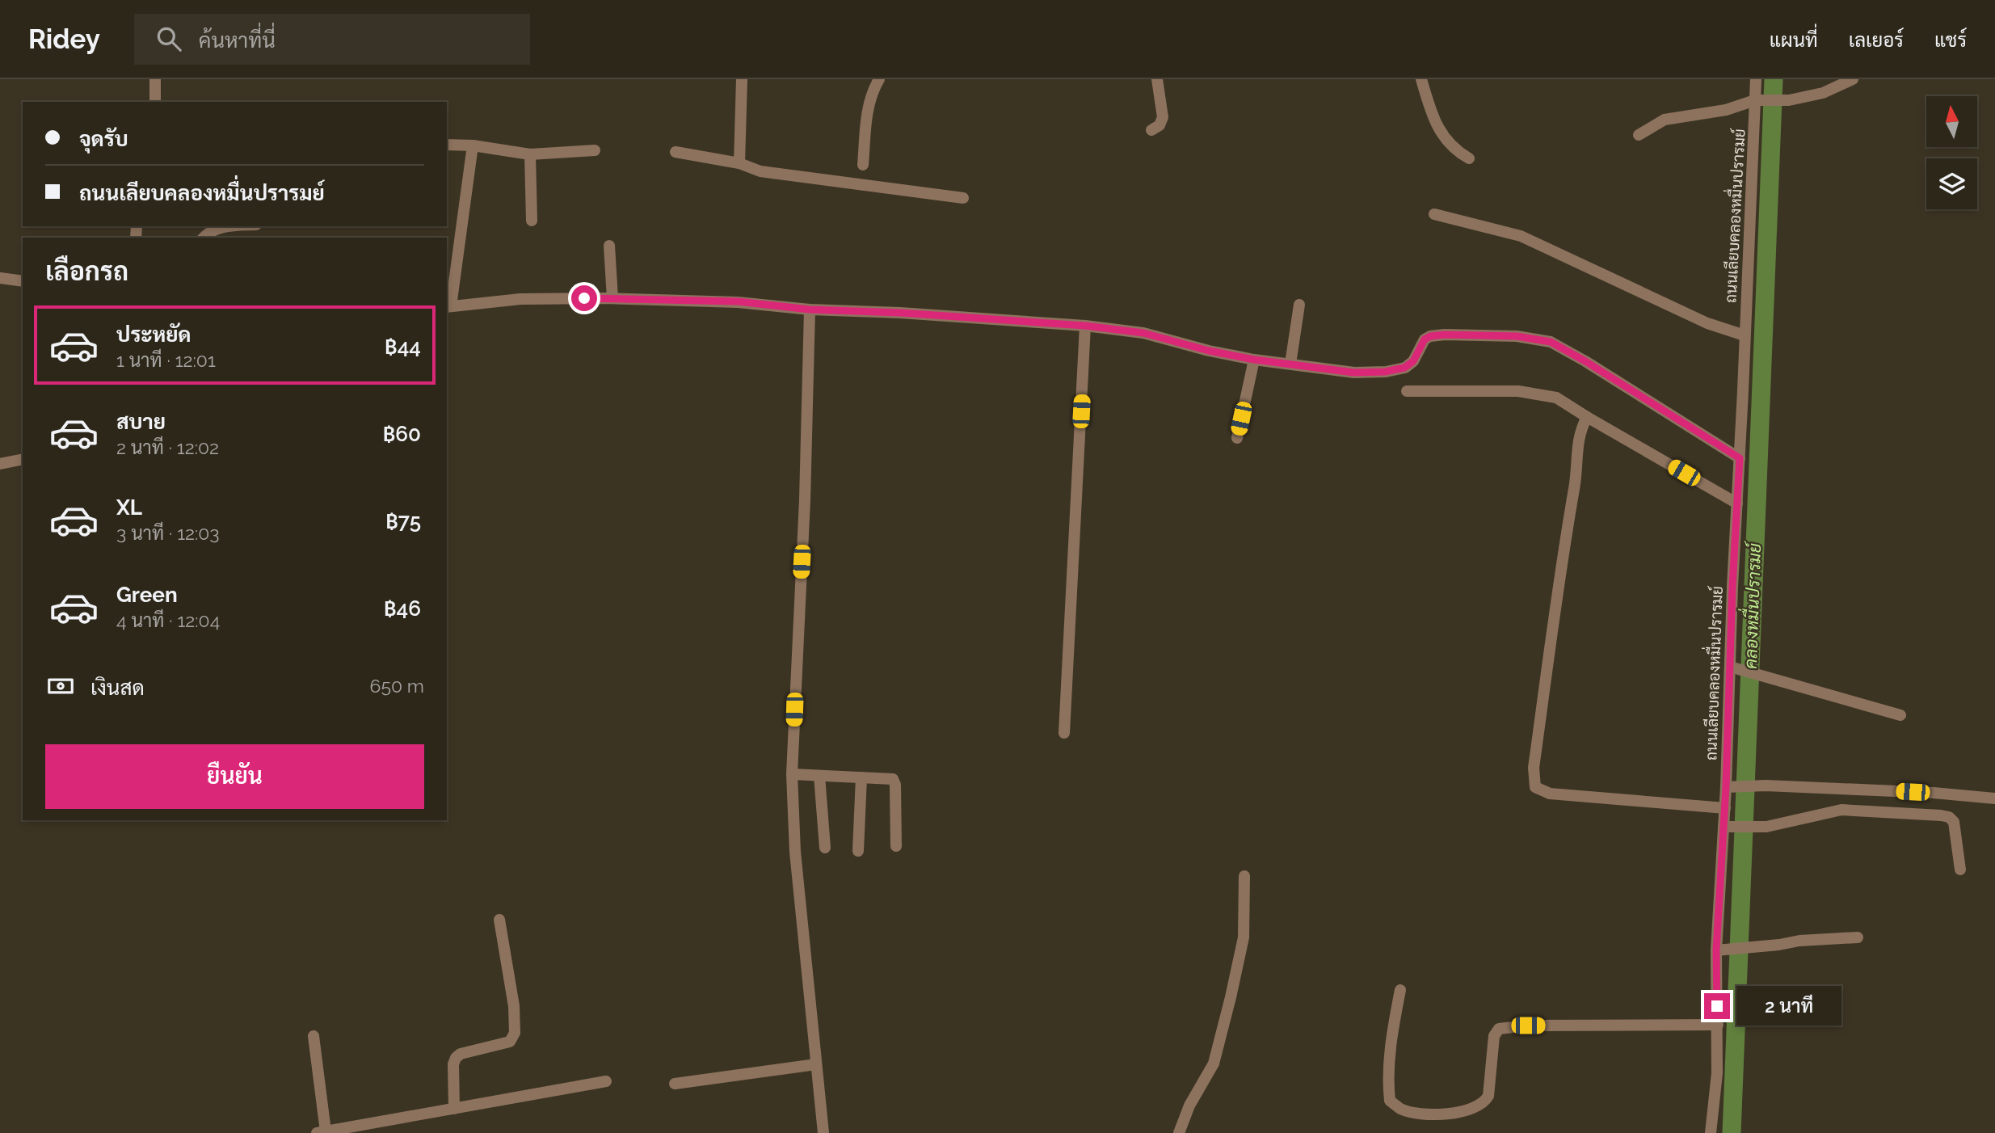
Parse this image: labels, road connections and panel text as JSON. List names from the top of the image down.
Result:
{
  "streets": {
    "street": ["ถนนเลียบคลองหมื่นปรารมย์"]
  },
  "water": ["คลองหมื่นปรารมย์"],
  "north": "top",
  "page": {
    "header": "Ridey",
    "search": "ค้นหาที่นี่",
    "nav": ["แผนที่", "เลเยอร์", "แชร์"],
    "banner": ["จุดรับ", "ถนนเลียบคลองหมื่นปรารมย์"],
    "heading": "เลือกรถ",
    "list": [
      {
        "name": "ประหยัด",
        "note": "1 นาที · 12:01",
        "value": "฿44"
      },
      {
        "name": "สบาย",
        "note": "2 นาที · 12:02",
        "value": "฿60"
      },
      {
        "name": "XL",
        "note": "3 นาที · 12:03",
        "value": "฿75"
      },
      {
        "name": "Green",
        "note": "4 นาที · 12:04",
        "value": "฿46"
      }
    ],
    "pay": ["เงินสด", "650 m"],
    "buttons": "ยืนยัน",
    "bubble": "2 นาที"
  }
}
